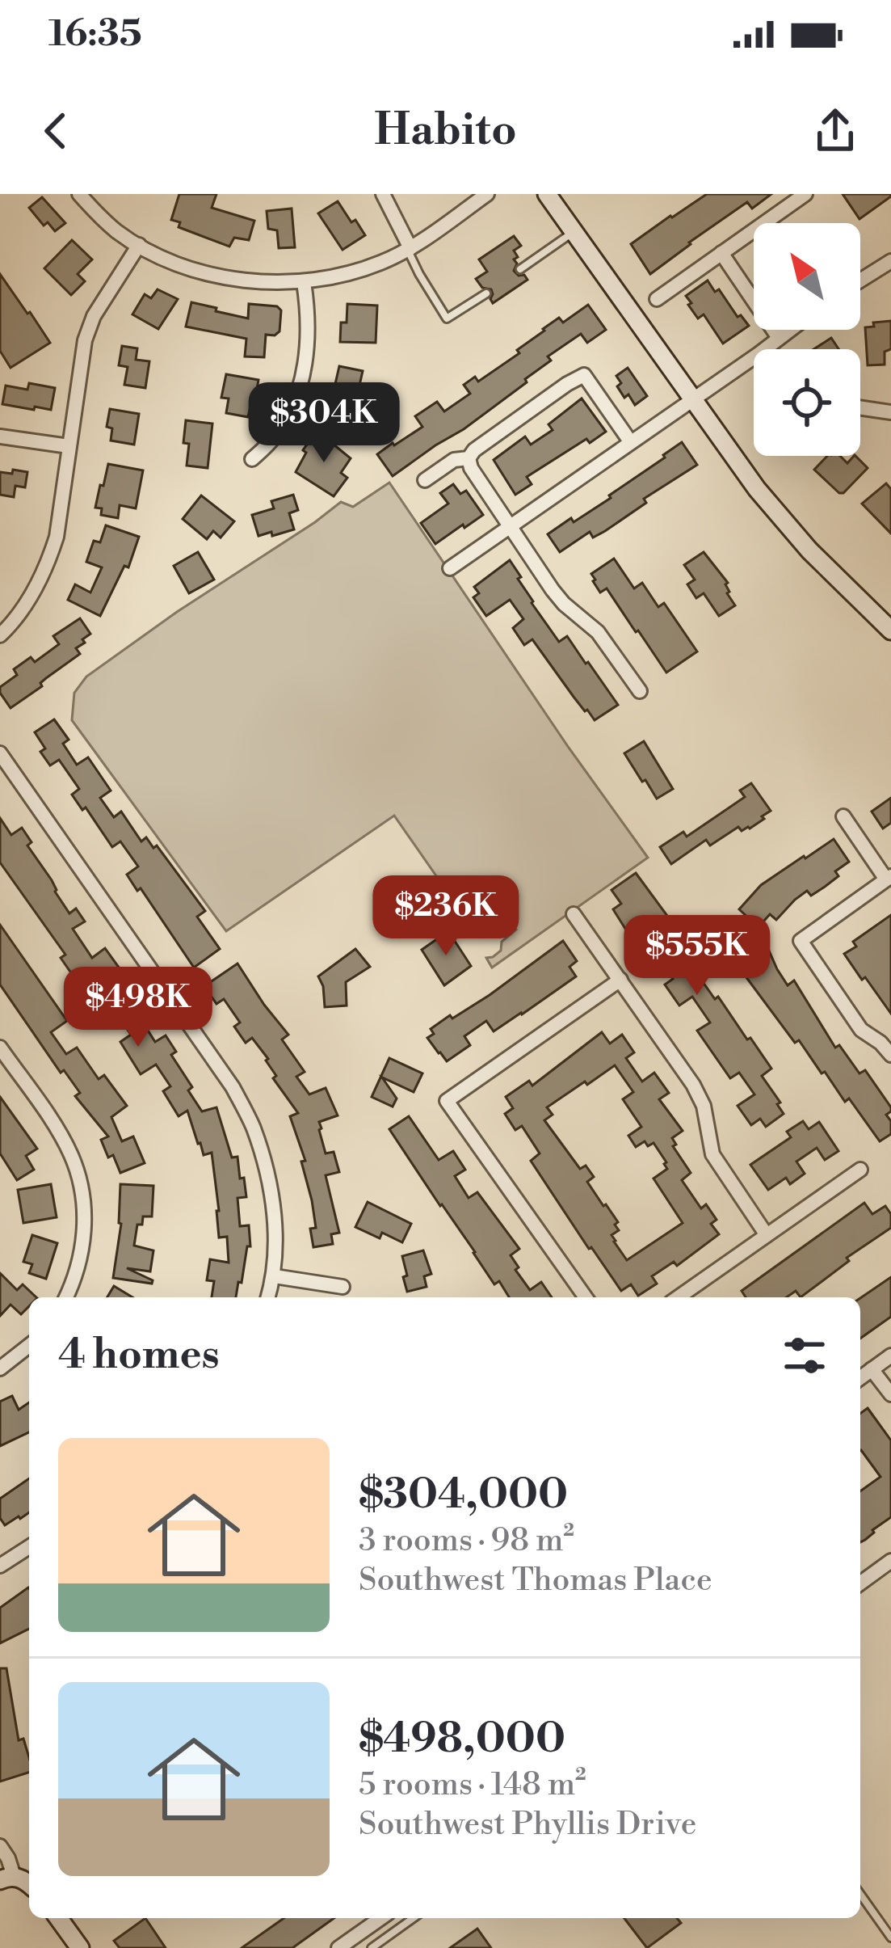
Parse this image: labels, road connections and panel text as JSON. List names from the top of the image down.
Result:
{
  "north": "top left",
  "page": {
    "status": "16:35",
    "header": "Habito",
    "price": [
      "$304K",
      "$236K",
      "$555K",
      "$498K"
    ],
    "heading": "4 homes",
    "list": [
      {
        "name": "$304,000",
        "note": "3 rooms · 98 m² · Southwest Thomas Place"
      },
      {
        "name": "$498,000",
        "note": "5 rooms · 148 m² · Southwest Phyllis Drive"
      }
    ]
  }
}
